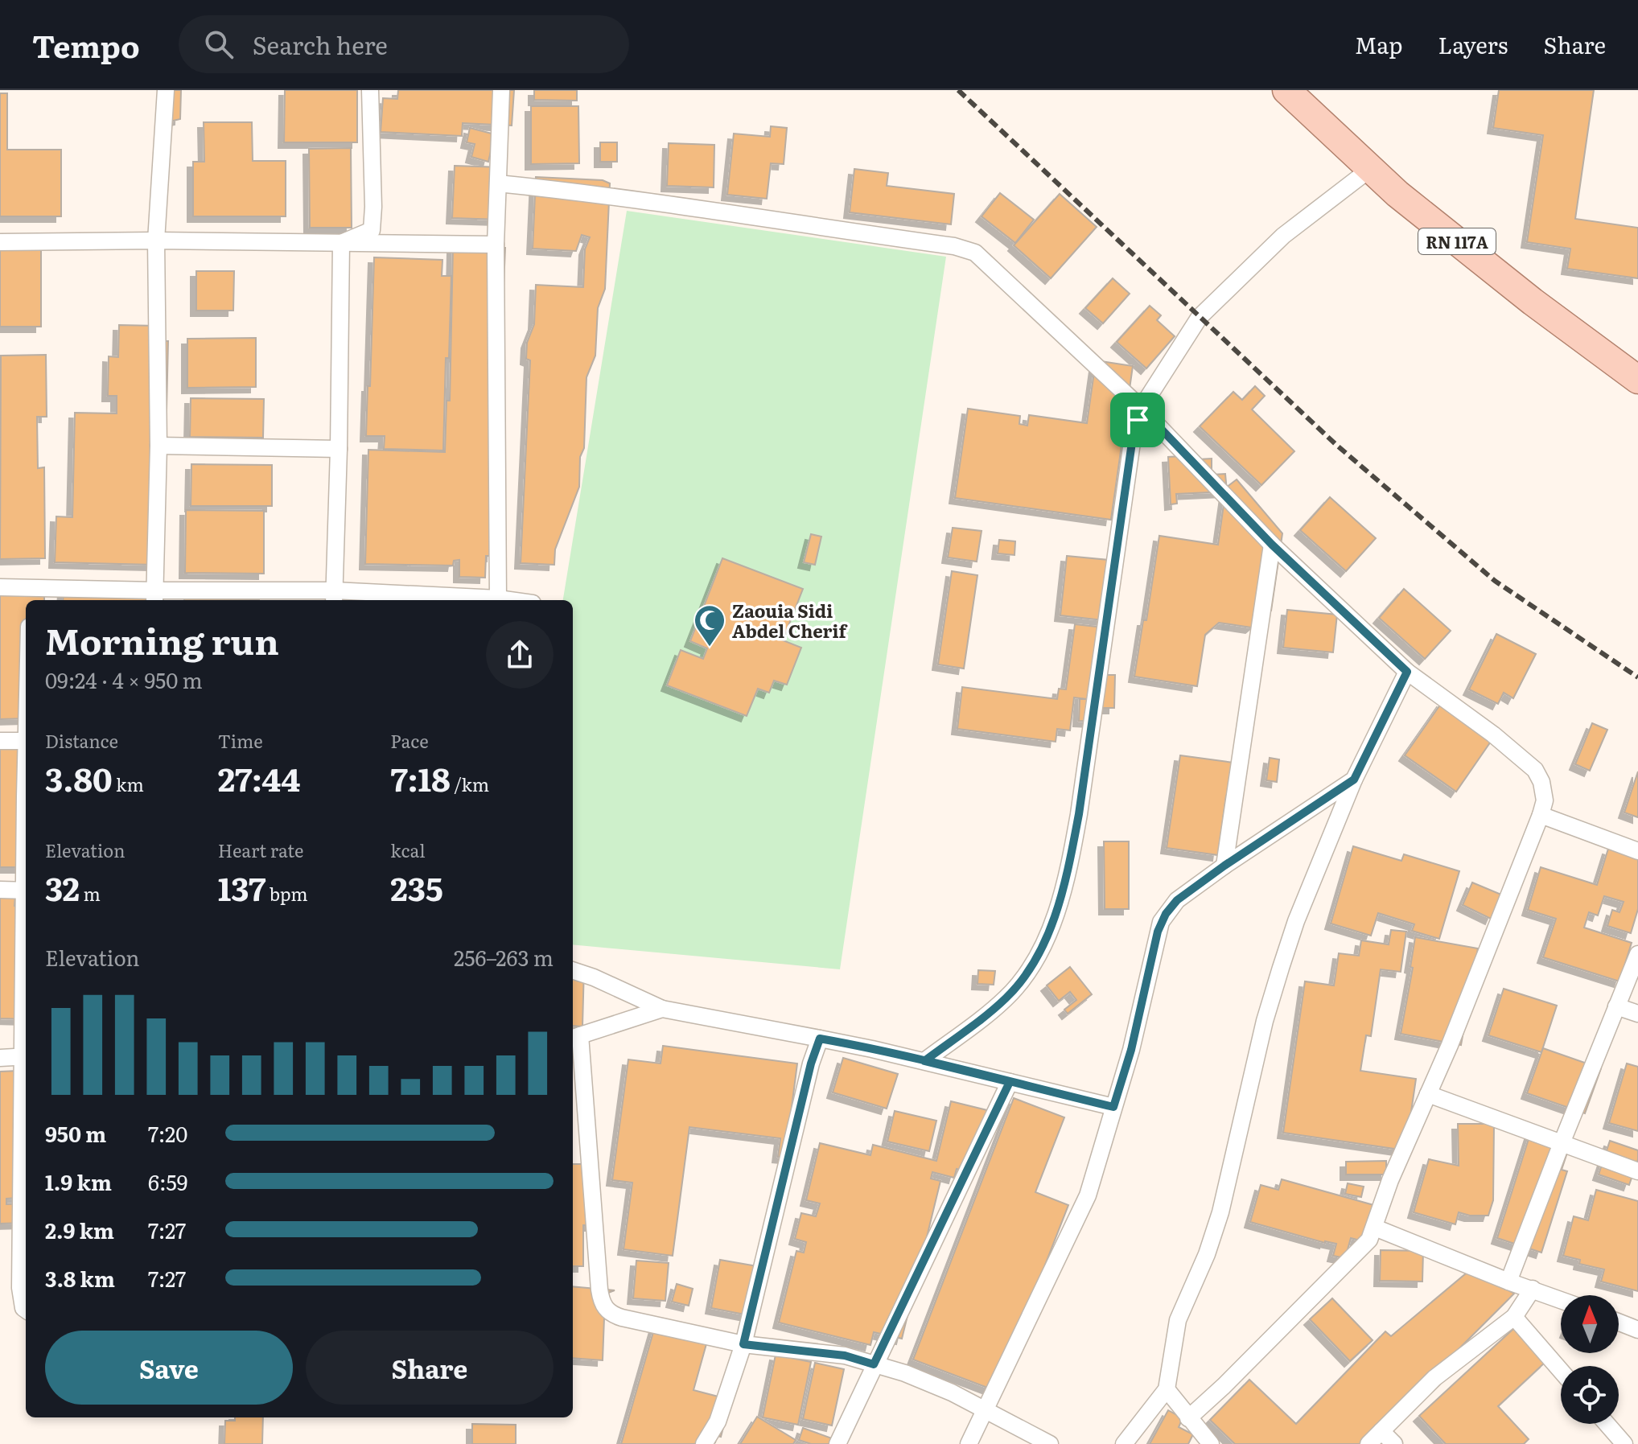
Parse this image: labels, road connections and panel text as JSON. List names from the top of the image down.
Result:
{
  "streets": {
    "main road": ["RN 117A"]
  },
  "places": {
    "mosque": ["Zaouia Sidi Abdel Cherif"]
  },
  "north": "top",
  "page": {
    "header": "Tempo",
    "search": "Search here",
    "nav": ["Map", "Layers", "Share"],
    "heading": ["Morning run", "09:24 · 4 × 950 m"],
    "stats": [
      ["Distance", "3.80 km"],
      ["Time", "27:44"],
      ["Pace", "7:18 /km"],
      ["Elevation", "32 m"],
      ["Heart rate", "137 bpm"],
      ["kcal", "235"]
    ],
    "chart": ["Elevation", "256–263 m"],
    "list": [
      {
        "name": "950 m",
        "note": "7:20"
      },
      {
        "name": "1.9 km",
        "note": "6:59"
      },
      {
        "name": "2.9 km",
        "note": "7:27"
      },
      {
        "name": "3.8 km",
        "note": "7:27"
      }
    ],
    "buttons": ["Save", "Share"]
  }
}
